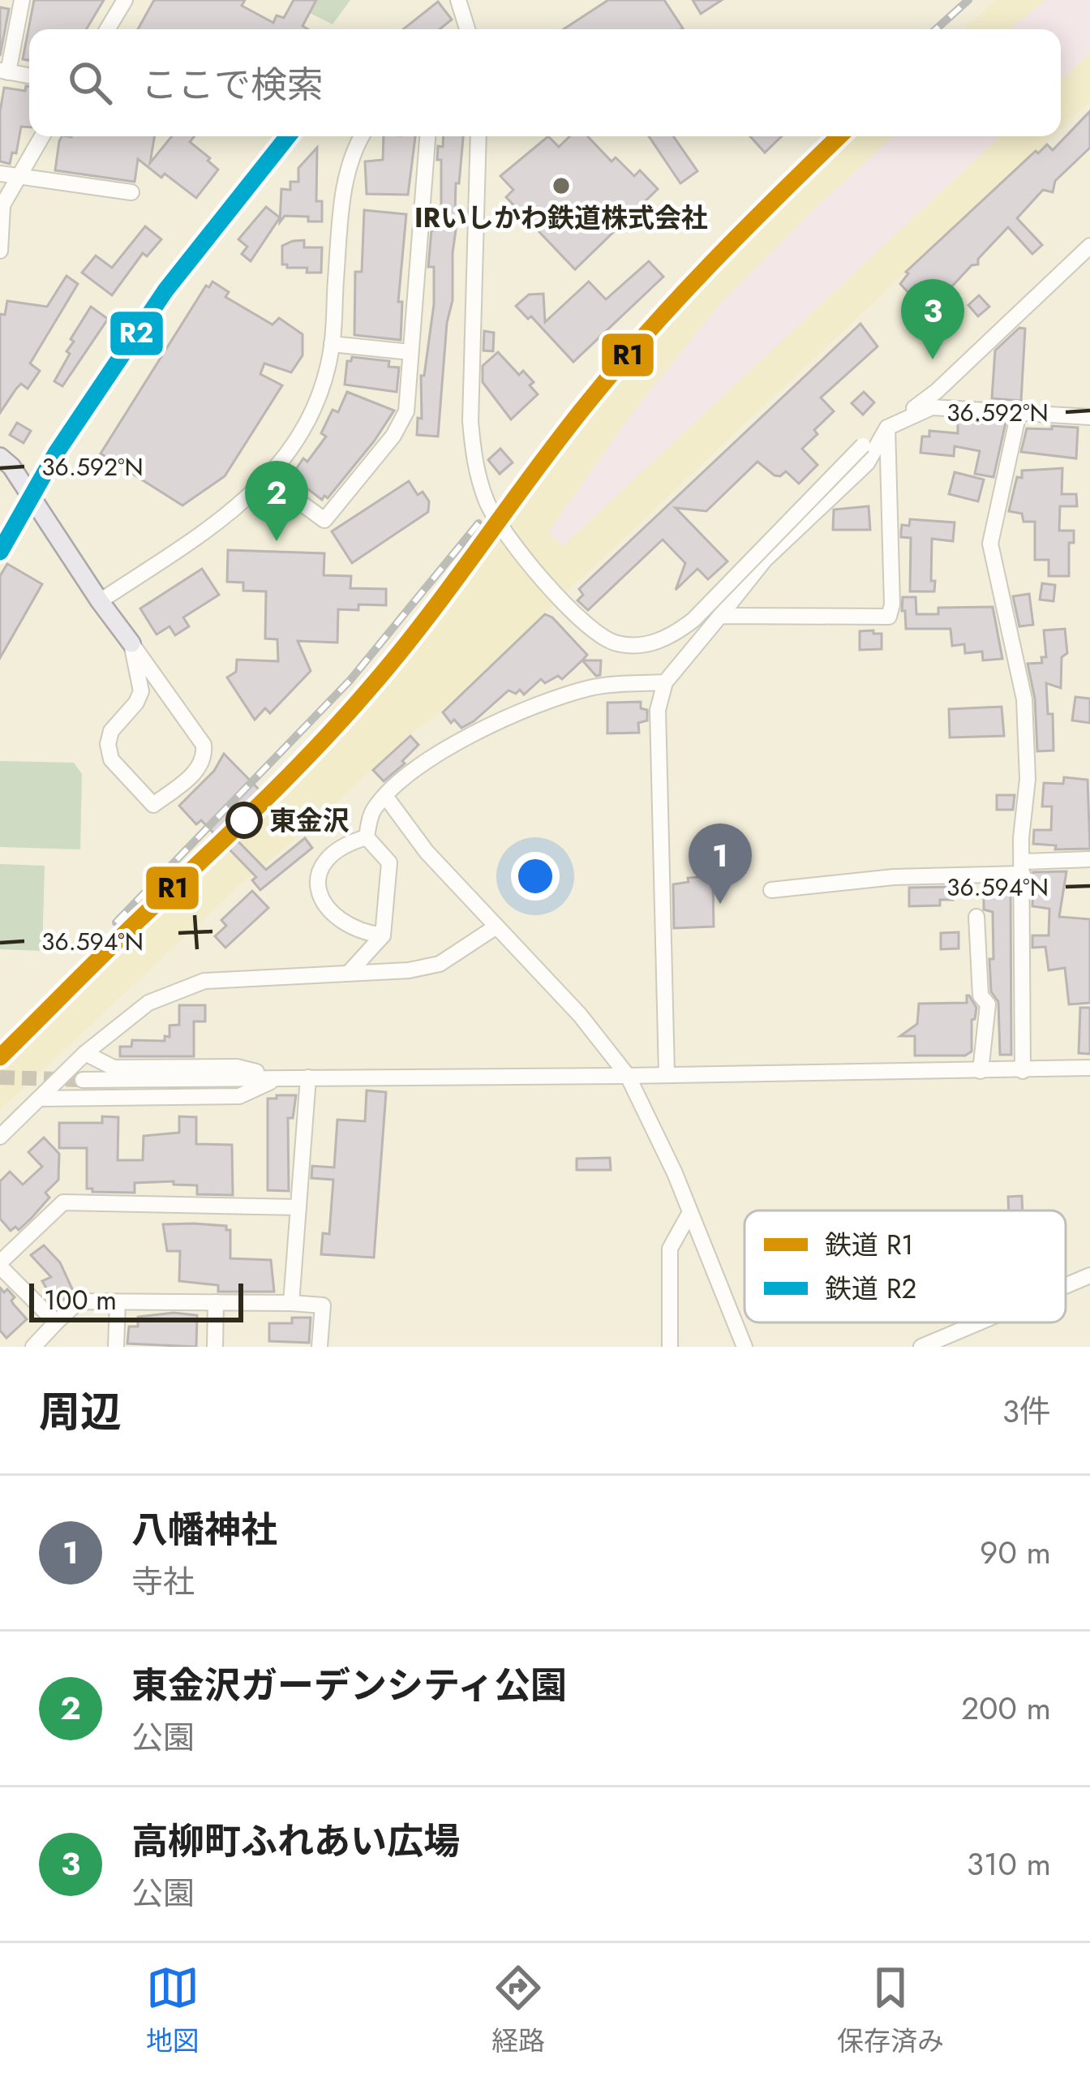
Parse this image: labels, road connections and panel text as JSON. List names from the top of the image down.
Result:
{
  "places": ["IRいしかわ鉄道株式会社", "東金沢"],
  "lines": ["rail line R1", "rail line R2"],
  "legend": ["鉄道 R1", "鉄道 R2"],
  "scale_bar": "100 m",
  "page": {
    "search": "ここで検索",
    "pins": ["3", "2", "1"],
    "scale": "100 m",
    "heading": ["周辺", "3件"],
    "list": [
      {
        "mark": "1",
        "name": "八幡神社",
        "note": "寺社",
        "value": "90 m"
      },
      {
        "mark": "2",
        "name": "東金沢ガーデンシティ公園",
        "note": "公園",
        "value": "200 m"
      },
      {
        "mark": "3",
        "name": "高柳町ふれあい広場",
        "note": "公園",
        "value": "310 m"
      }
    ],
    "nav": ["地図", "経路", "保存済み"]
  },
  "coordinates": ["36.592°N", "36.594°N"]
}
